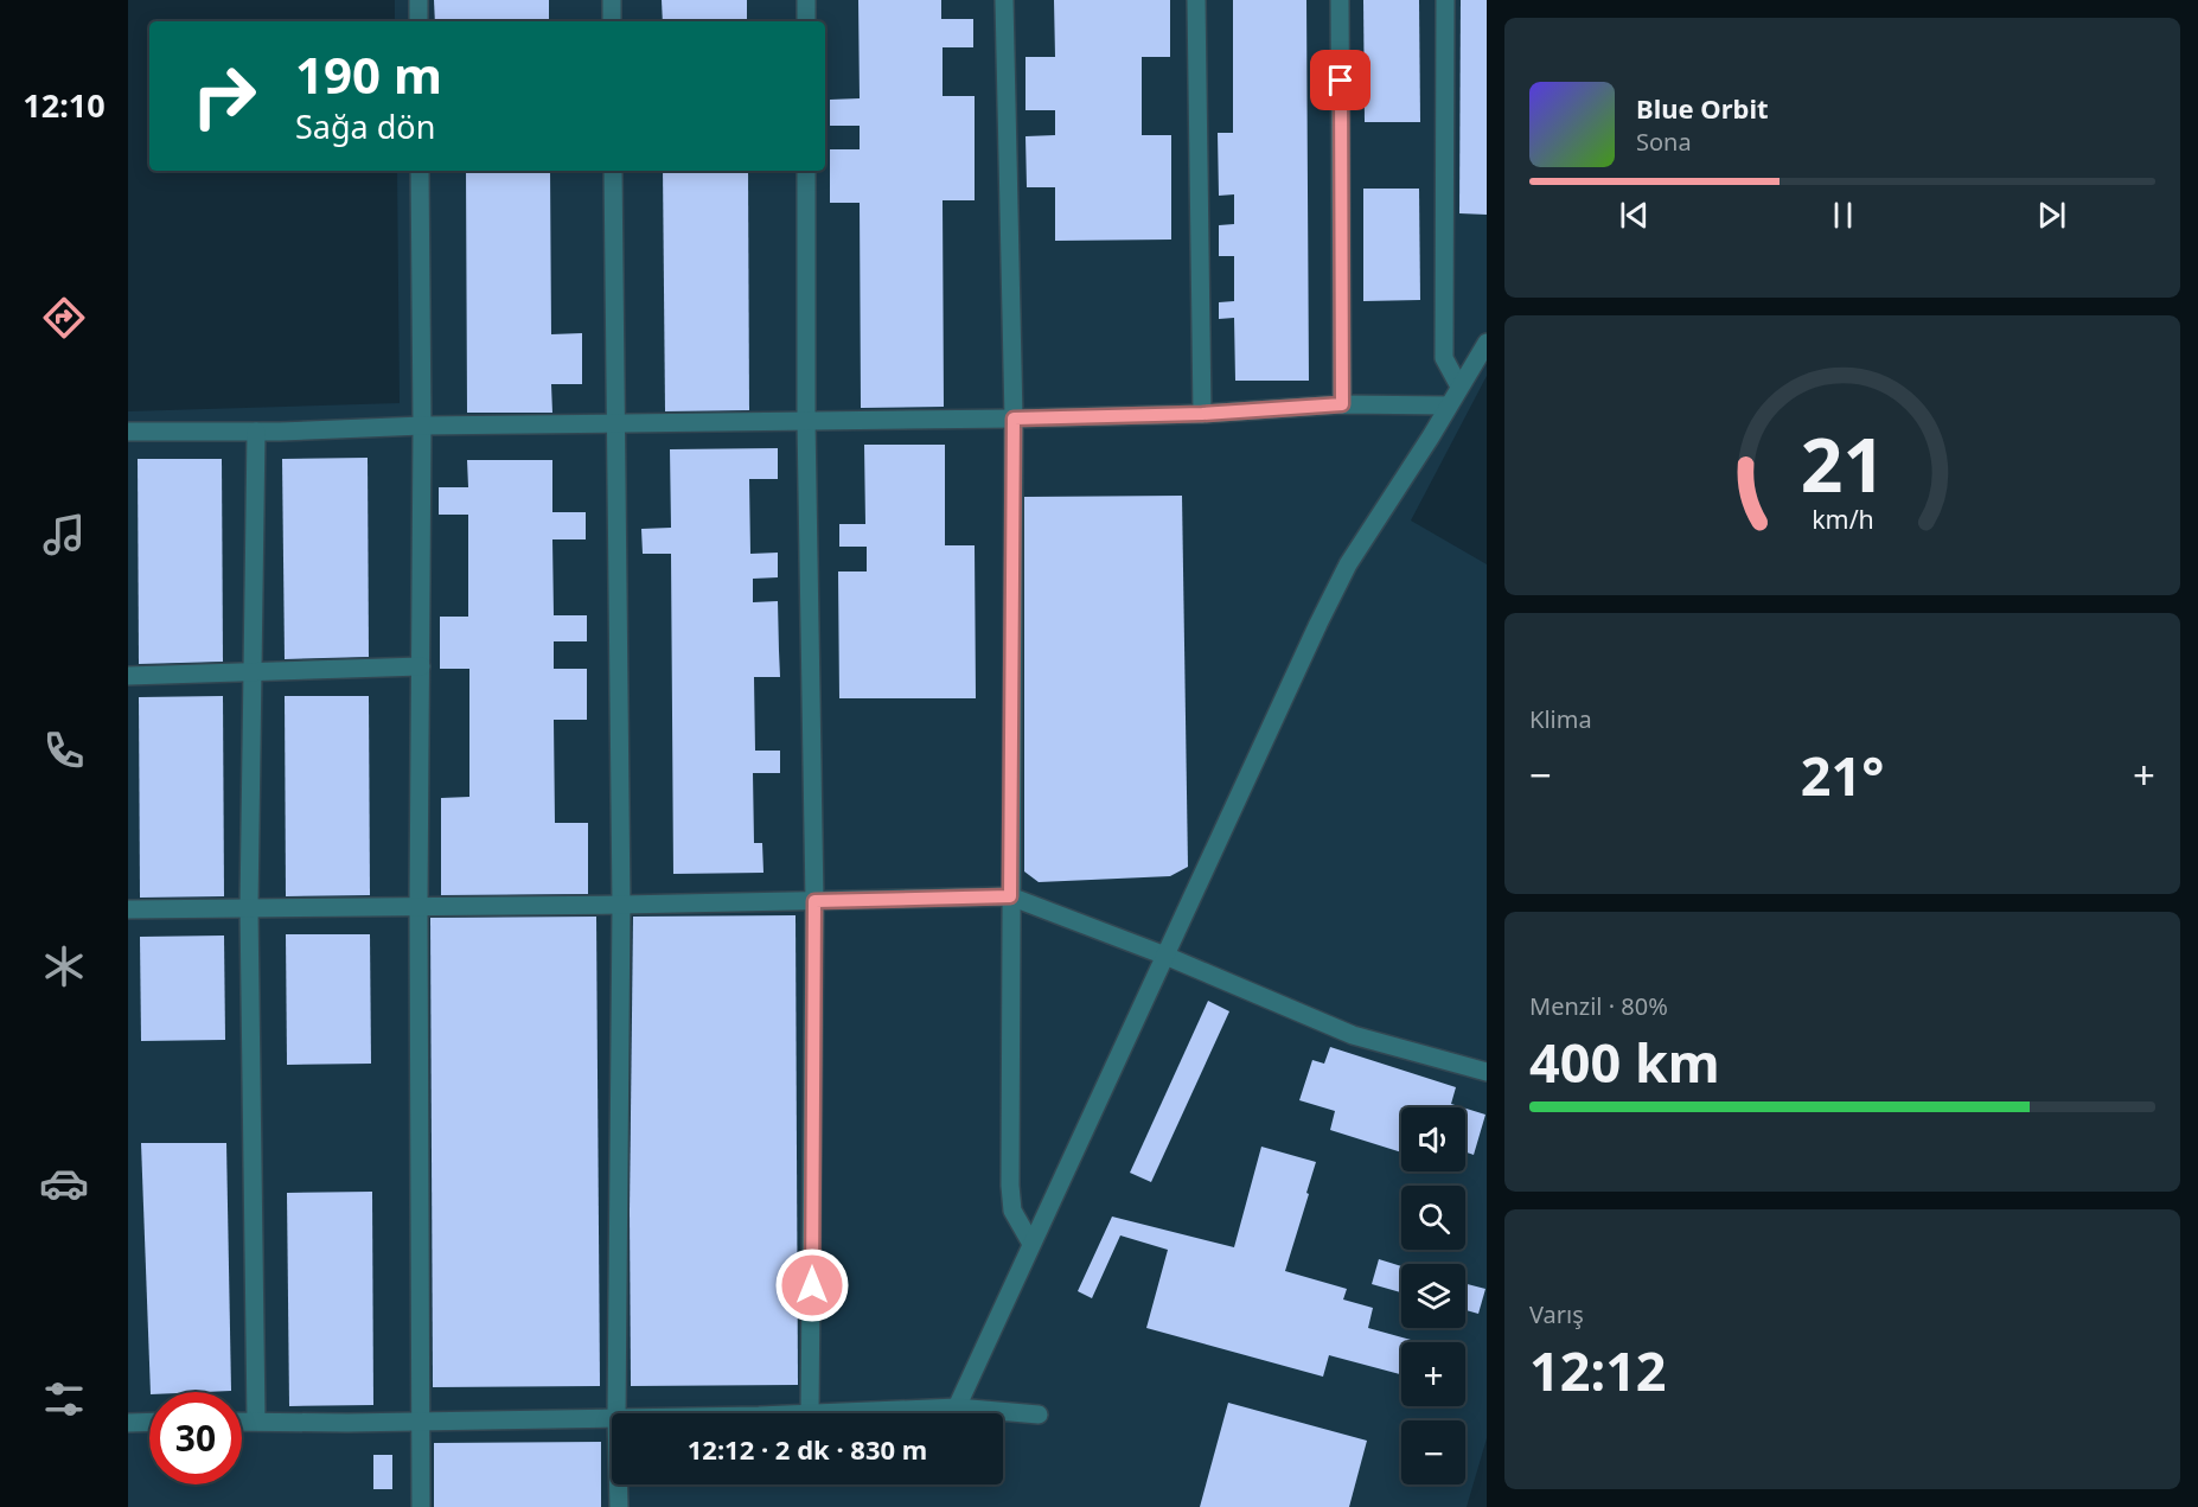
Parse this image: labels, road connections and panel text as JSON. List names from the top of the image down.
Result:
{
  "page": {
    "tabs": "12:10",
    "turn": ["190 m", "Sağa dön"],
    "song": ["Blue Orbit", "Sona"],
    "tile": [
      "Klima",
      ["Menzil · 80%", "400 km"],
      ["Varış", "12:12"]
    ],
    "heat": ["−", "21°", "+"],
    "map_buttons": ["+", "−"],
    "limit": "30",
    "trip": "12:12 · 2 dk · 830 m",
    "gauge": ["21", "km/h"]
  }
}
